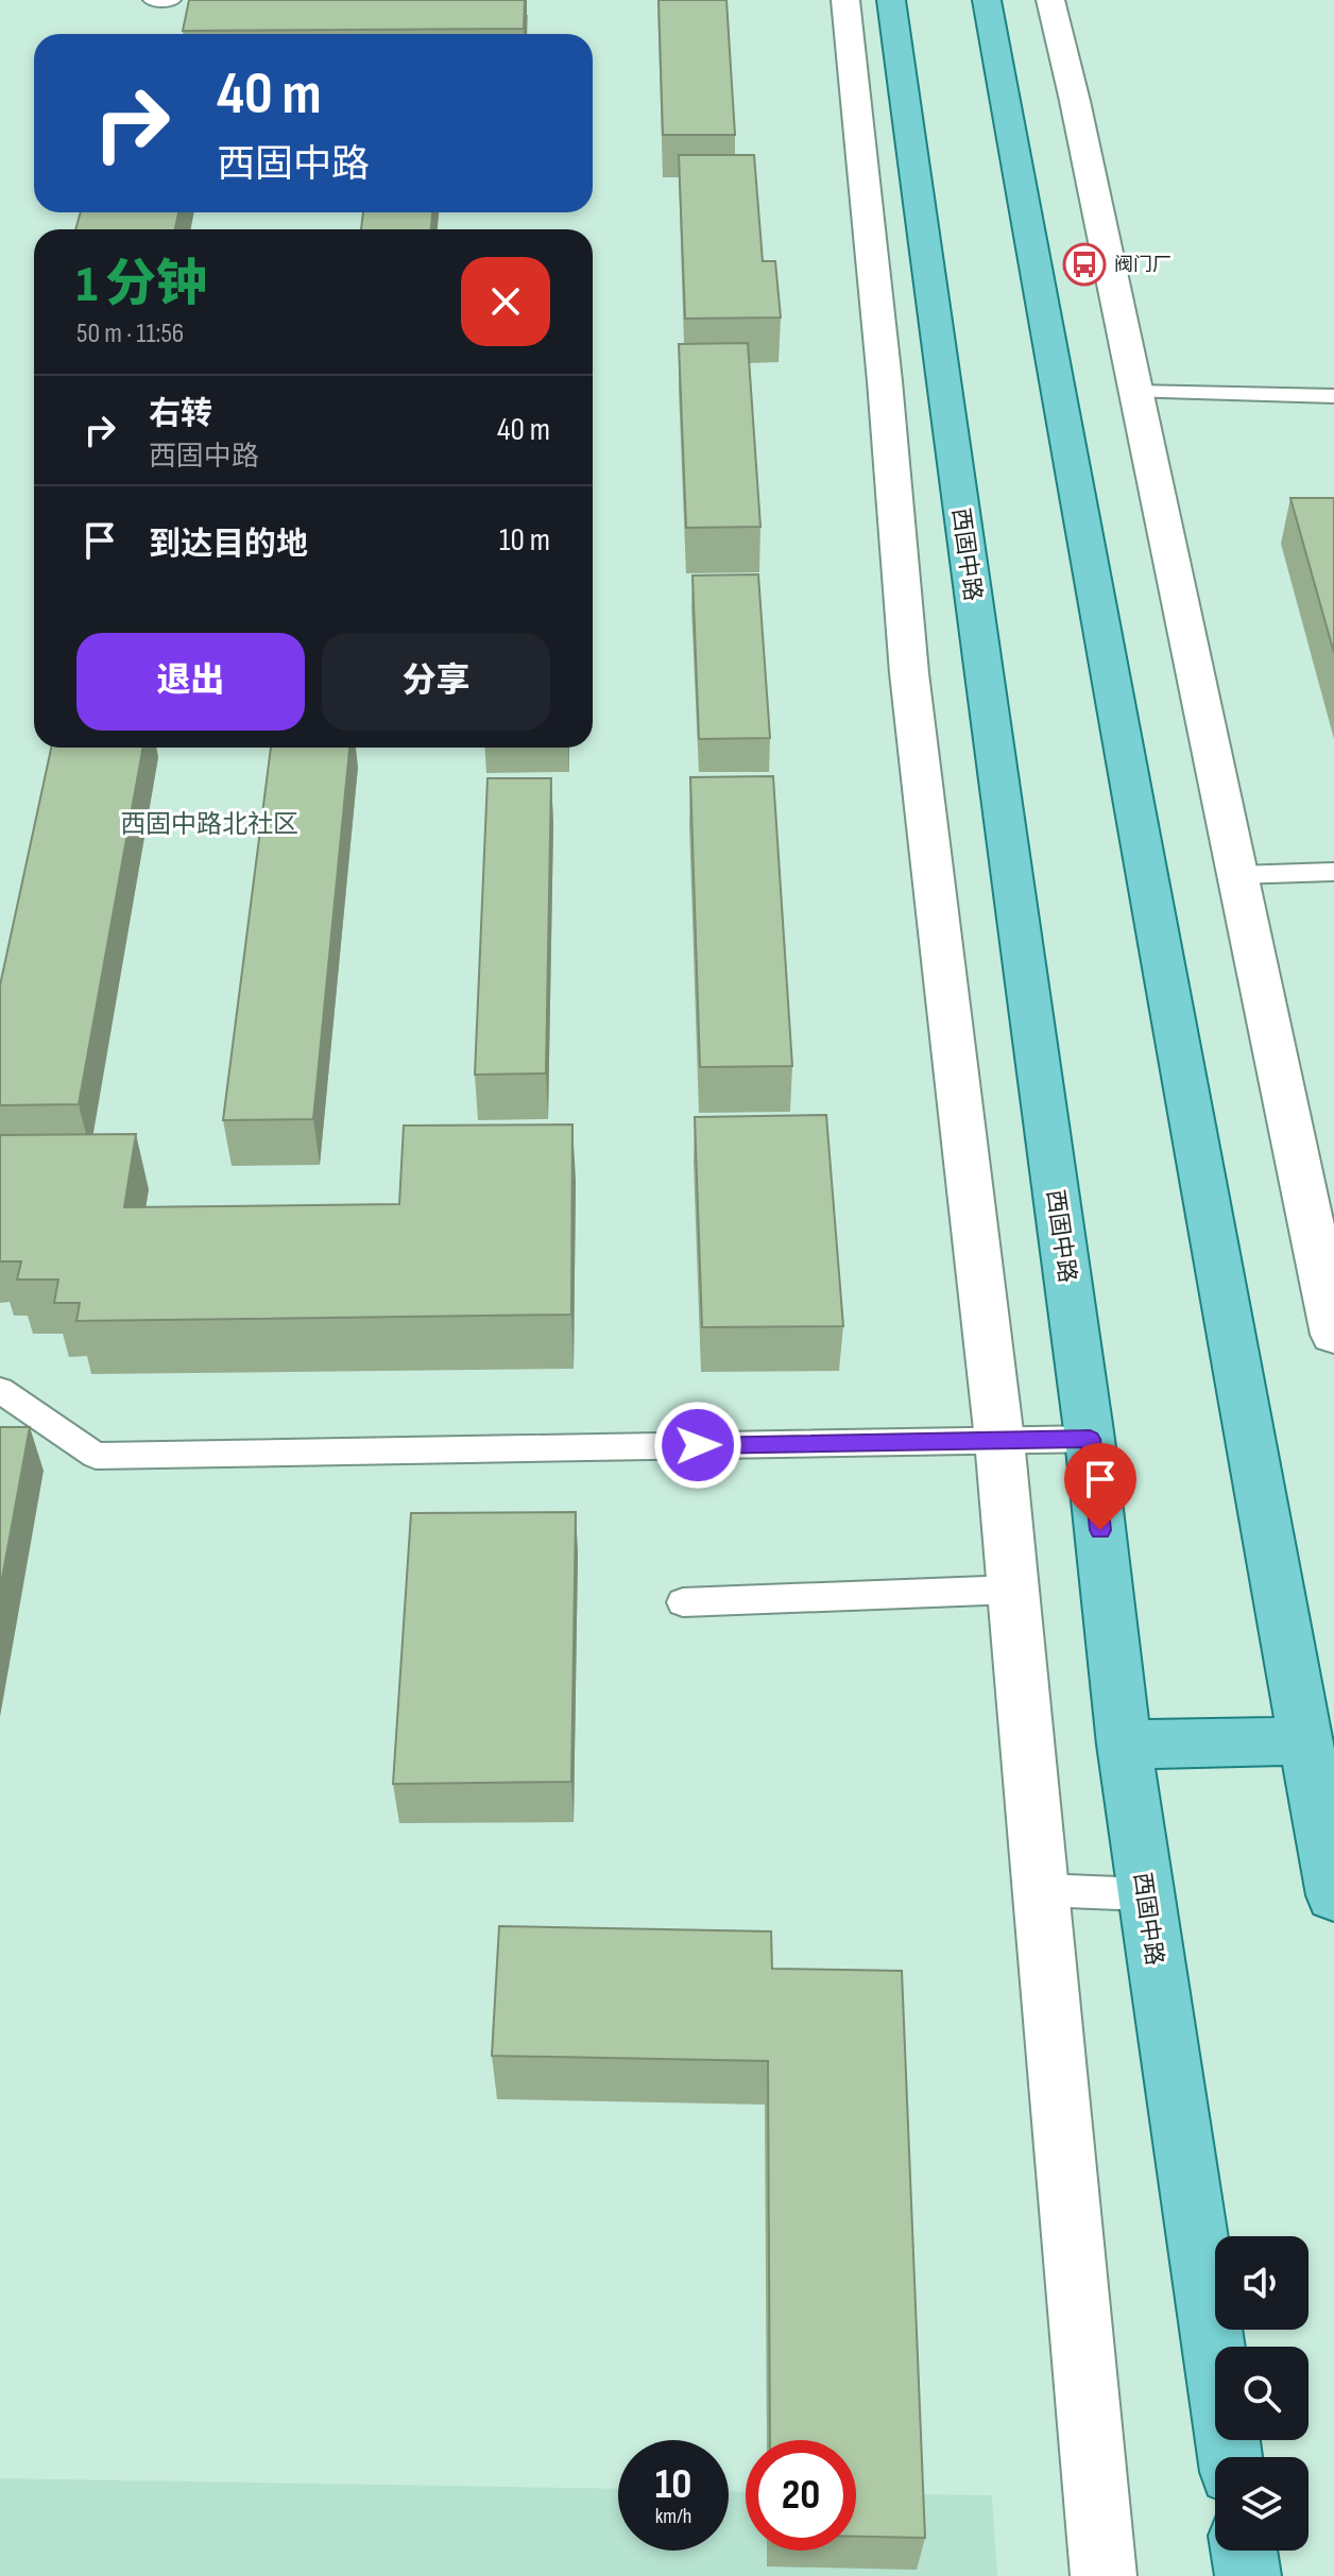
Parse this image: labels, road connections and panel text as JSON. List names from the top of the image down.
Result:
{
  "streets": {
    "main road": ["西固中路"]
  },
  "districts": ["西固中路北社区"],
  "places": {
    "bus stop": ["阀门厂"]
  },
  "page": {
    "turn": ["40 m", "西固中路"],
    "heading": ["1 分钟", "50 m · 11:56"],
    "list": [
      {
        "name": "右转",
        "note": "西固中路",
        "value": "40 m"
      },
      {
        "name": "到达目的地",
        "value": "10 m"
      }
    ],
    "buttons": ["退出", "分享"],
    "speed": "10 km/h",
    "limit": "20"
  }
}
